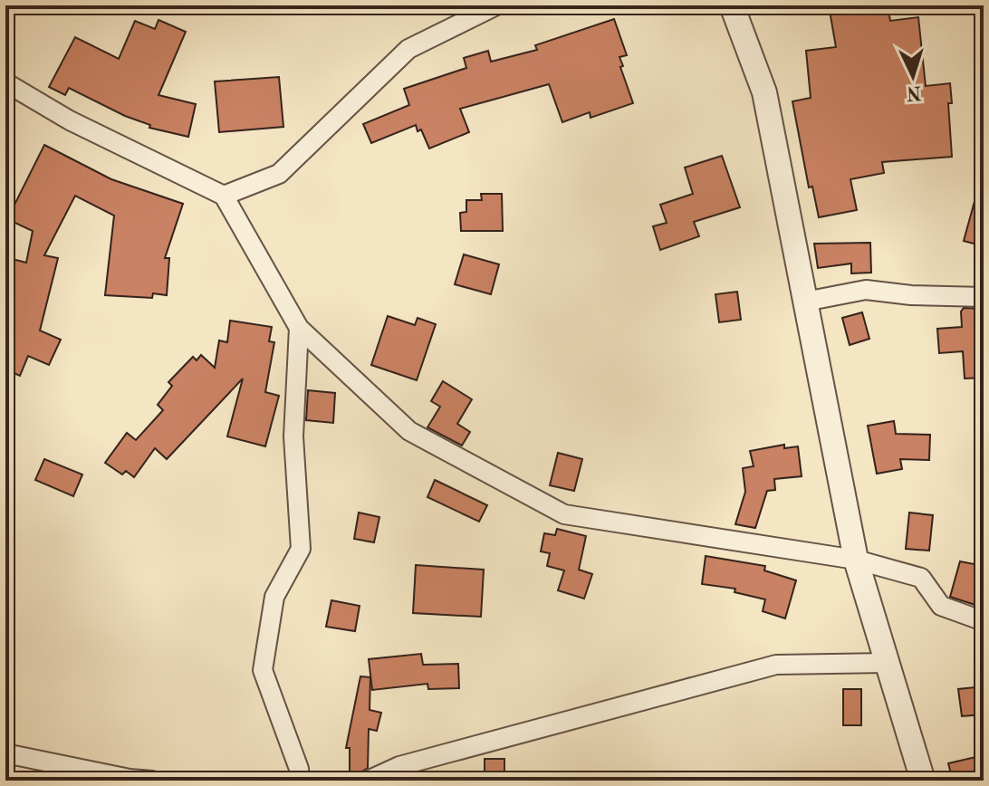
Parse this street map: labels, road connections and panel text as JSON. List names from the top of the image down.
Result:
{
  "north": "bottom"
}
